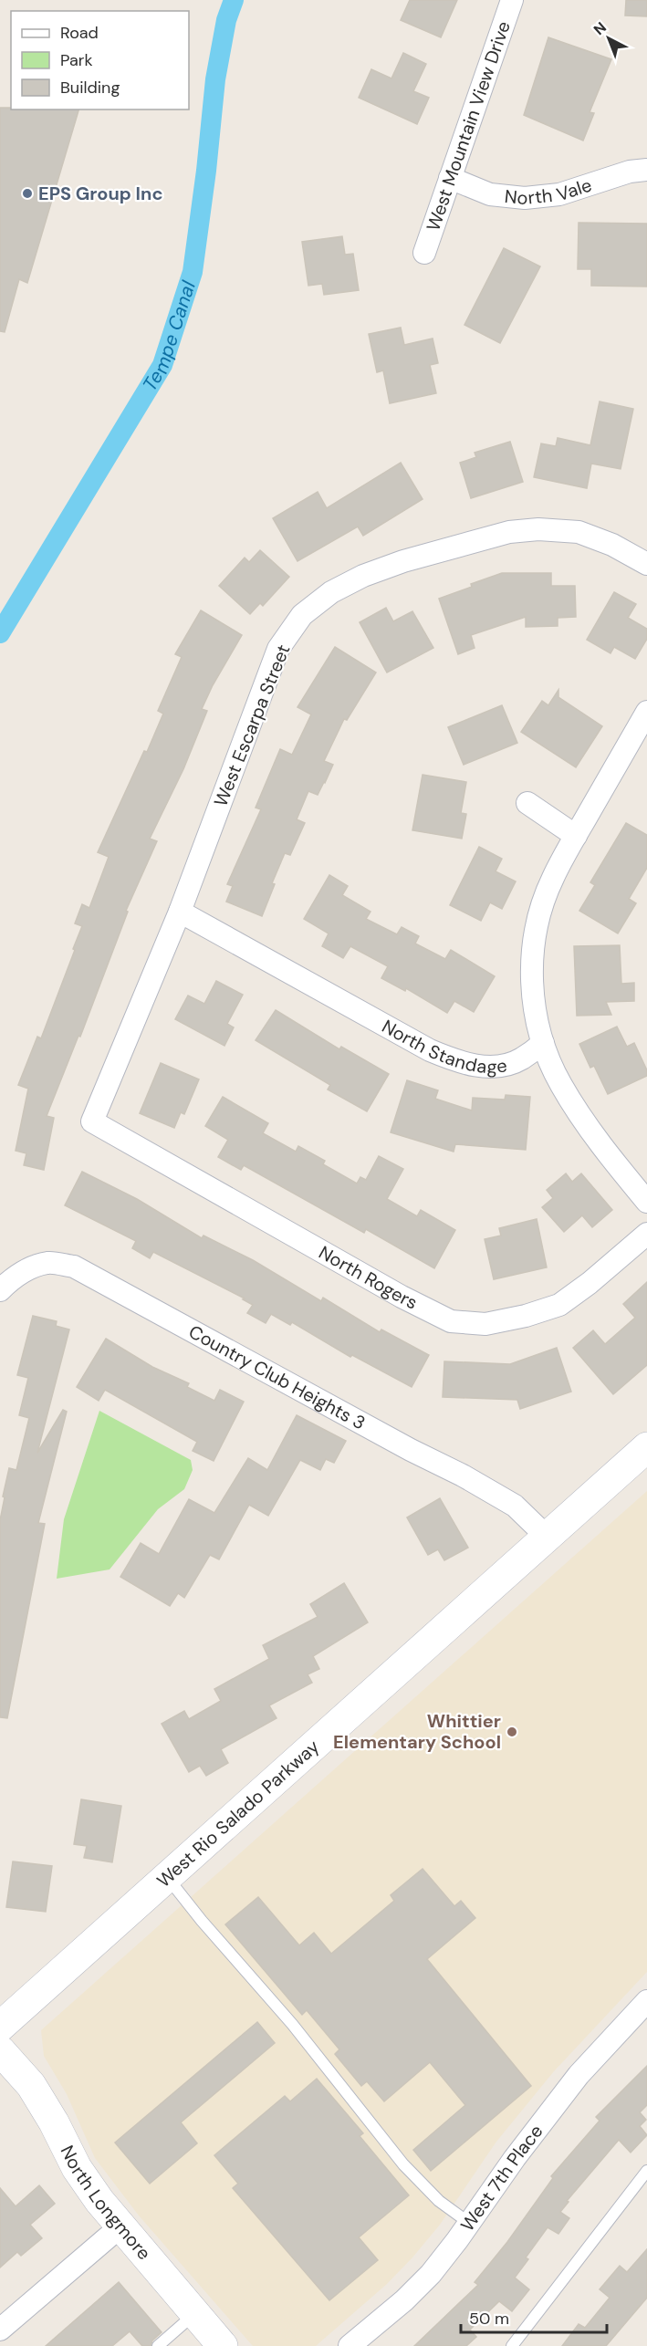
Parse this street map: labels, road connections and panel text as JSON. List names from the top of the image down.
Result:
{
  "streets": {
    "main road": ["West Rio Salado Parkway", "North Longmore"],
    "street": [
      "West Mountain View Drive",
      "North Vale",
      "West Escarpa Street",
      "North Standage",
      "North Rogers",
      "Country Club Heights 3",
      "West 7th Place"
    ]
  },
  "crossings": [
    ["West Mountain View Drive", "North Vale"],
    ["West Escarpa Street", "North Standage"],
    ["West Escarpa Street", "North Rogers"],
    ["Country Club Heights 3", "West Rio Salado Parkway"]
  ],
  "water": ["Tempe Canal"],
  "places": ["EPS Group Inc", "Whittier Elementary School"],
  "legend": ["Road", "Park", "Building"],
  "scale_bar": "50 m",
  "north": "top left"
}
